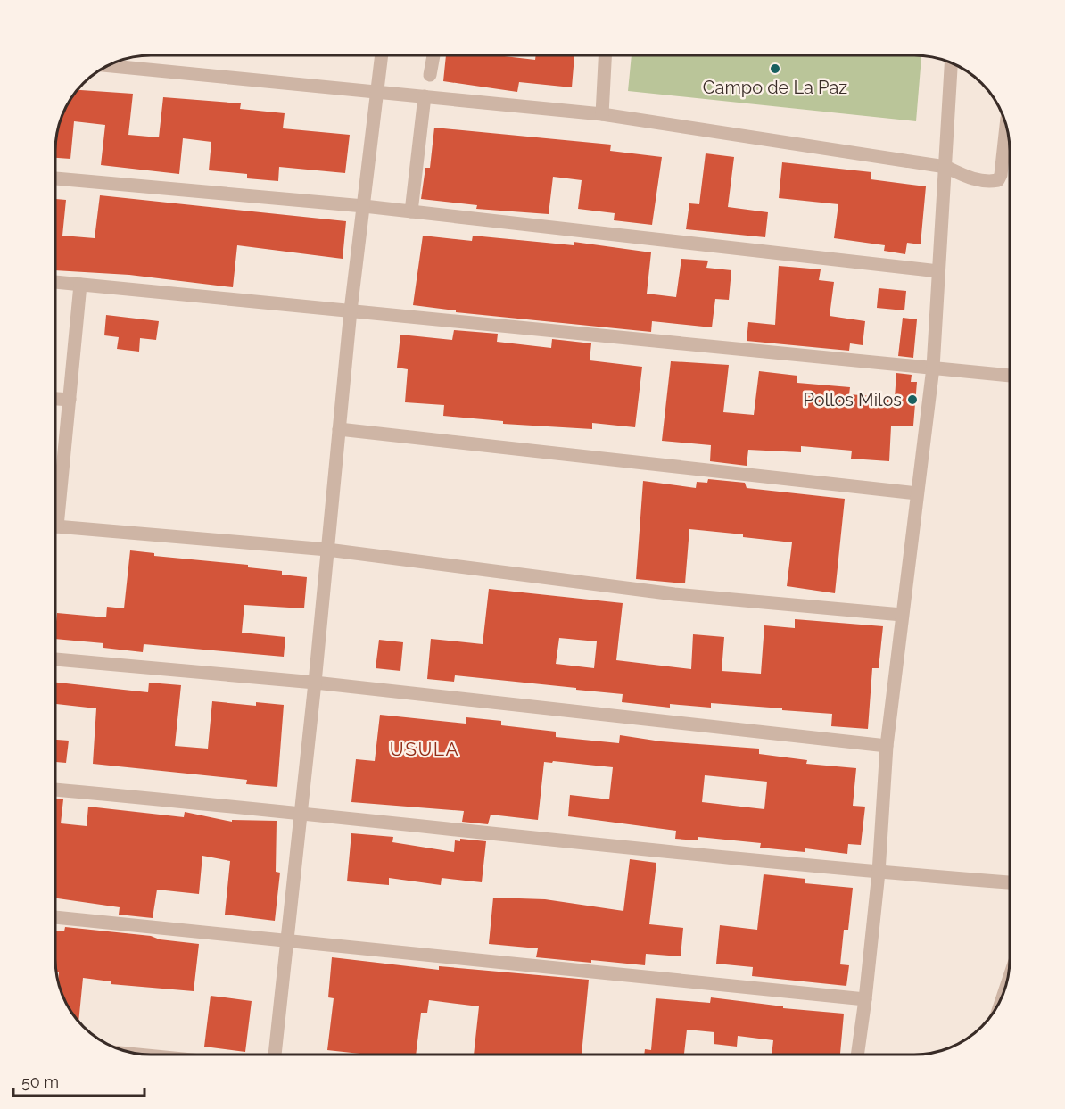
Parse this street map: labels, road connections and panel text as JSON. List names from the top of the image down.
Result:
{
  "districts": ["USULA"],
  "places": ["Campo de La Paz", "Pollos Milos"],
  "scale_bar": "50 m"
}
